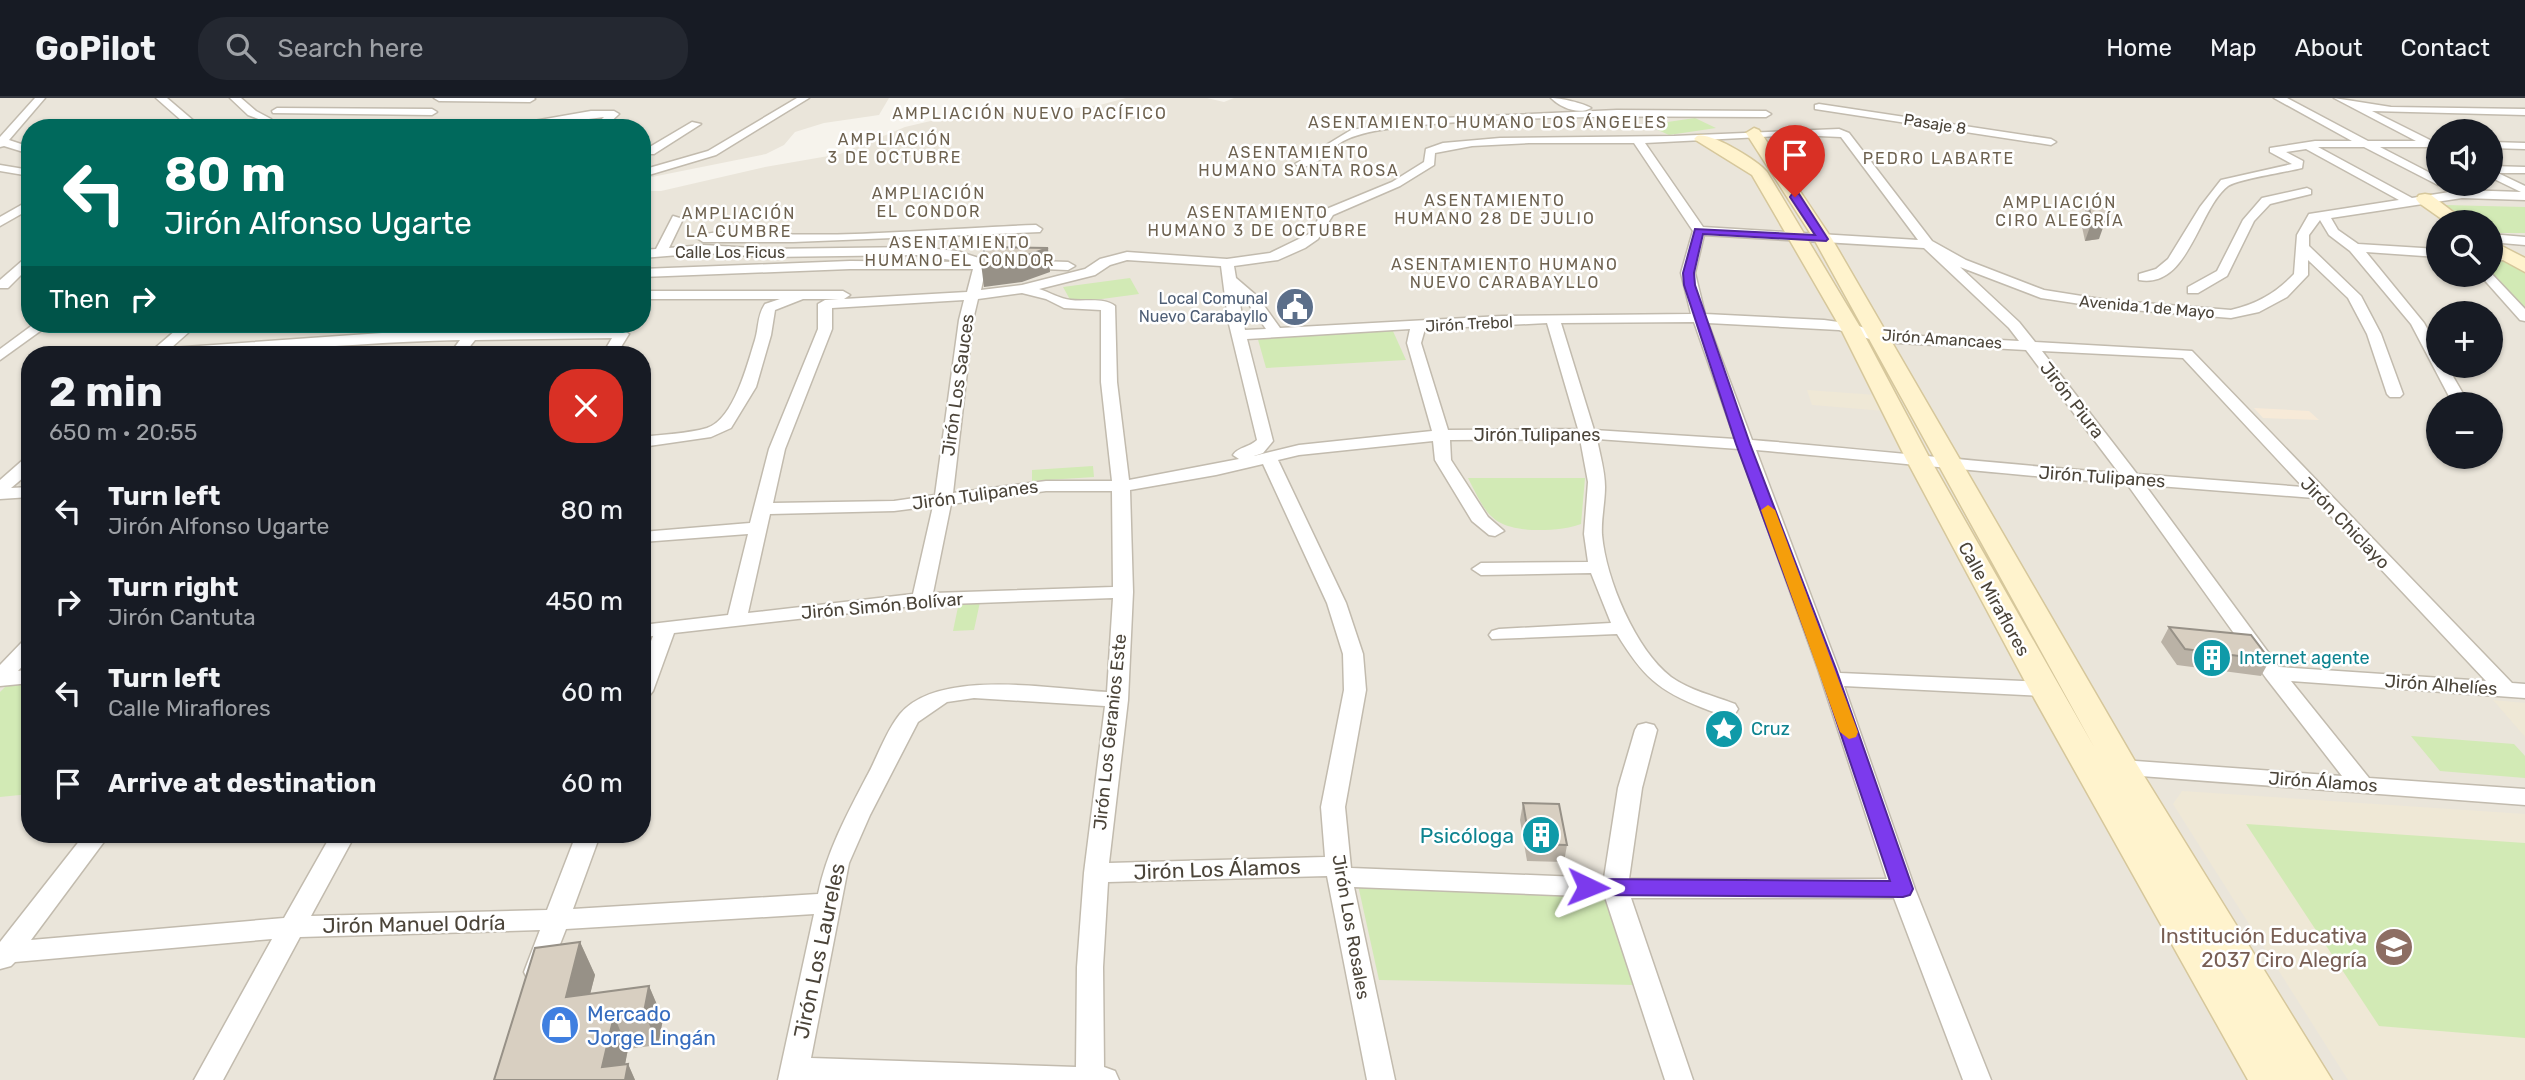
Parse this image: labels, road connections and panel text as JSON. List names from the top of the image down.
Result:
{
  "streets": {
    "street": [
      "Pasaje 8",
      "Calle Los Ficus",
      "Avenida 1 de Mayo",
      "Jirón Trebol",
      "Jirón Amancaes",
      "Jirón Los Sauces",
      "Jirón Piura",
      "Jirón Tulipanes",
      "Jirón Chiclayo",
      "Calle Miraflores",
      "Jirón Simón Bolívar",
      "Jirón Alhelíes",
      "Jirón Los Geranios Este",
      "Jirón Álamos",
      "Jirón Los Álamos",
      "Jirón Manuel Odría",
      "Jirón Los Rosales",
      "Jirón Los Laureles"
    ]
  },
  "crossings": [
    ["Avenida 1 de Mayo", "Jirón Piura"],
    ["Jirón Trebol", "Jirón Amancaes"],
    ["Jirón Amancaes", "Jirón Piura"],
    ["Jirón Amancaes", "Jirón Chiclayo"],
    ["Jirón Amancaes", "Calle Miraflores"],
    ["Jirón Los Sauces", "Jirón Tulipanes"],
    ["Jirón Los Sauces", "Jirón Simón Bolívar"],
    ["Jirón Piura", "Jirón Tulipanes"],
    ["Jirón Piura", "Jirón Alhelíes"],
    ["Jirón Piura", "Jirón Álamos"],
    ["Jirón Tulipanes", "Jirón Chiclayo"],
    ["Jirón Tulipanes", "Calle Miraflores"],
    ["Jirón Tulipanes", "Jirón Los Geranios Este"],
    ["Jirón Tulipanes", "Jirón Los Rosales"],
    ["Jirón Chiclayo", "Jirón Alhelíes"],
    ["Calle Miraflores", "Jirón Álamos"],
    ["Jirón Simón Bolívar", "Jirón Los Geranios Este"],
    ["Jirón Los Geranios Este", "Jirón Los Álamos"],
    ["Jirón Los Geranios Este", "Jirón Los Laureles"],
    ["Jirón Los Álamos", "Jirón Los Rosales"],
    ["Jirón Manuel Odría", "Jirón Los Laureles"]
  ],
  "districts": [
    "AMPLIACIÓN NUEVO PACÍFICO",
    "ASENTAMIENTO HUMANO LOS ÁNGELES",
    "AMPLIACIÓN 3 DE OCTUBRE",
    "ASENTAMIENTO HUMANO SANTA ROSA",
    "PEDRO LABARTE",
    "AMPLIACIÓN EL CONDOR",
    "ASENTAMIENTO HUMANO 28 DE JULIO",
    "AMPLIACIÓN CIRO ALEGRÍA",
    "ASENTAMIENTO HUMANO 3 DE OCTUBRE",
    "AMPLIACIÓN LA CUMBRE",
    "ASENTAMIENTO HUMANO EL CONDOR",
    "ASENTAMIENTO HUMANO NUEVO CARABAYLLO"
  ],
  "places": {
    "public building": ["Local Comunal Nuevo Carabayllo"],
    "building": ["Internet agente", "Psicóloga"],
    "place": ["Cruz"],
    "school or university": ["Institución Educativa 2037 Ciro Alegría"],
    "shop": ["Mercado Jorge Lingán"]
  },
  "page": {
    "header": "GoPilot",
    "search": "Search here",
    "nav": [
      "Home",
      "Map",
      "About",
      "Contact"
    ],
    "map_buttons": ["+", "−"],
    "turn": ["80 m", "Jirón Alfonso Ugarte"],
    "then": "Then",
    "heading": ["2 min", "650 m · 20:55"],
    "list": [
      {
        "name": "Turn left",
        "note": "Jirón Alfonso Ugarte",
        "value": "80 m"
      },
      {
        "name": "Turn right",
        "note": "Jirón Cantuta",
        "value": "450 m"
      },
      {
        "name": "Turn left",
        "note": "Calle Miraflores",
        "value": "60 m"
      },
      {
        "name": "Arrive at destination",
        "value": "60 m"
      }
    ]
  }
}
